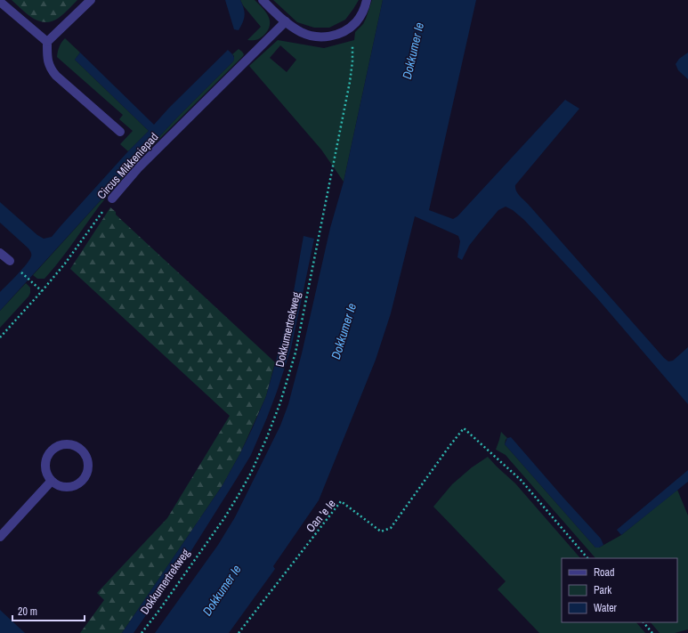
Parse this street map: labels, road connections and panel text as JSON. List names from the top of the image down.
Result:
{
  "streets": {
    "street": ["Circus Mikkeniepad"],
    "path": ["Dokkumertrekweg", "Oan 'e Ie"]
  },
  "water": ["Dokkumer Ie"],
  "legend": ["Road", "Park", "Water"],
  "scale_bar": "20 m"
}
